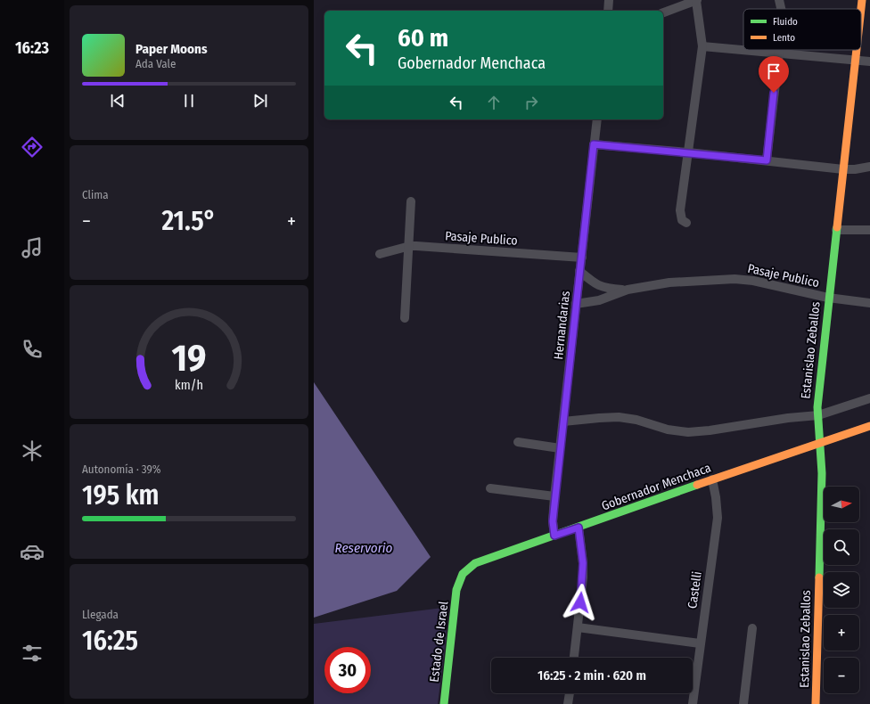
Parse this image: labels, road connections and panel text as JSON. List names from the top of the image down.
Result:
{
  "streets": {
    "street": [
      "Pasaje Publico",
      "Hernandarias",
      "Estanislao Zeballos",
      "Gobernador Menchaca",
      "Castelli",
      "Estado de Israel"
    ]
  },
  "crossings": [
    ["Pasaje Publico", "Hernandarias"],
    ["Pasaje Publico", "Estanislao Zeballos"],
    ["Hernandarias", "Gobernador Menchaca"],
    ["Estanislao Zeballos", "Gobernador Menchaca"],
    ["Gobernador Menchaca", "Castelli"],
    ["Gobernador Menchaca", "Estado de Israel"]
  ],
  "water": ["Reservorio"],
  "legend": ["Fluido", "Lento"],
  "north": "right",
  "page": {
    "tabs": "16:23",
    "turn": ["60 m", "Gobernador Menchaca"],
    "song": ["Paper Moons", "Ada Vale"],
    "tile": [
      "Clima",
      ["Autonomía · 39%", "195 km"],
      ["Llegada", "16:25"]
    ],
    "heat": ["−", "21.5°", "+"],
    "map_buttons": ["+", "−"],
    "limit": "30",
    "trip": "16:25 · 2 min · 620 m",
    "gauge": ["19", "km/h"]
  }
}
